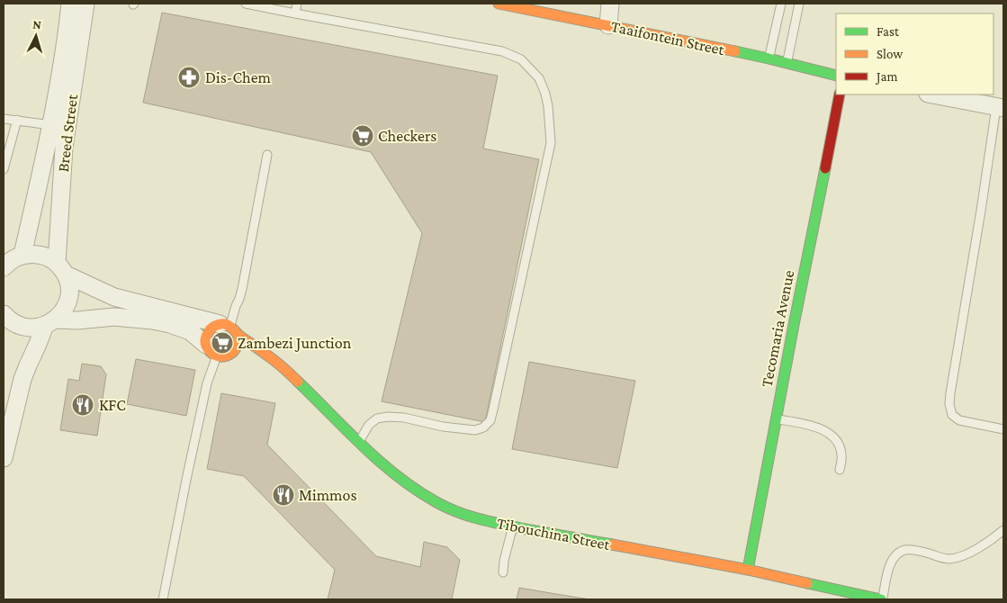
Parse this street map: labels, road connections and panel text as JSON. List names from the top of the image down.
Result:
{
  "streets": {
    "street": [
      "Taaifontein Street",
      "Breed Street",
      "Tecomaria Avenue",
      "Tibouchina Street"
    ]
  },
  "crossings": [
    ["Tecomaria Avenue", "Tibouchina Street"]
  ],
  "places": {
    "pharmacy": ["Dis-Chem"],
    "supermarket": ["Checkers", "Zambezi Junction"],
    "restaurant": ["KFC", "Mimmos"]
  },
  "legend": ["Fast", "Slow", "Jam"],
  "north": "top"
}
